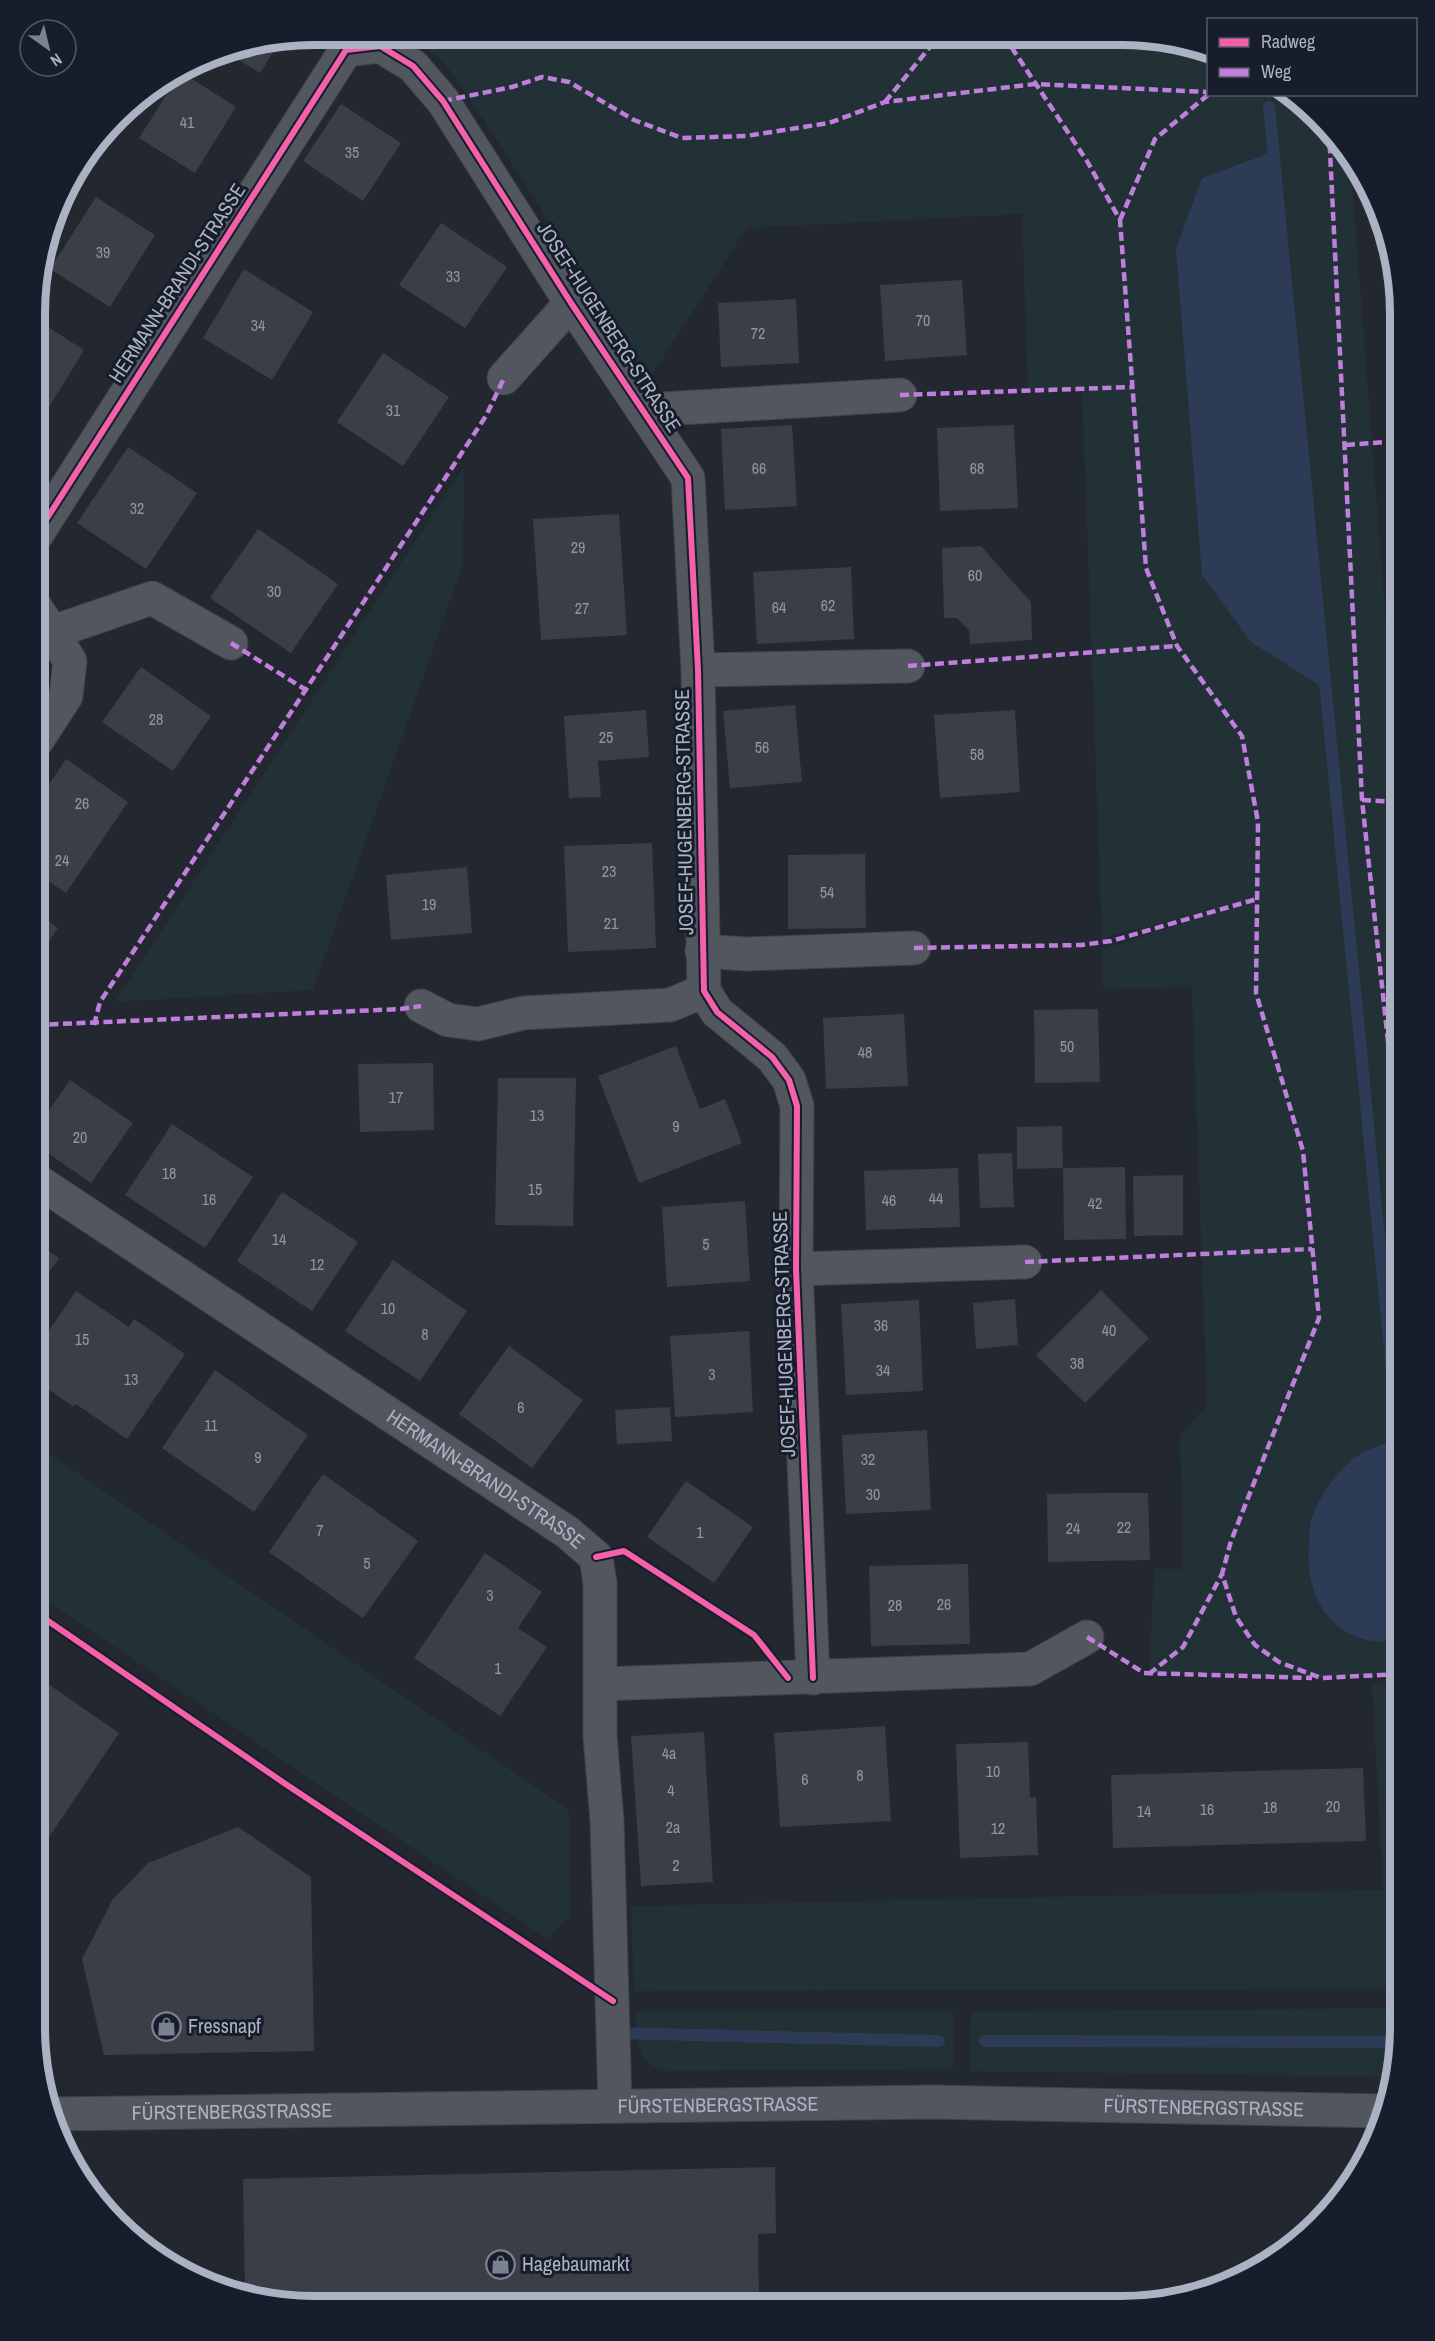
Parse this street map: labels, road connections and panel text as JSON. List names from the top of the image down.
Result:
{
  "streets": {
    "street": ["HERMANN-BRANDI-STRASSE", "JOSEF-HUGENBERG-STRASSE", "FÜRSTENBERGSTRASSE"]
  },
  "crossings": [
    ["HERMANN-BRANDI-STRASSE", "JOSEF-HUGENBERG-STRASSE"],
    ["HERMANN-BRANDI-STRASSE", "FÜRSTENBERGSTRASSE"]
  ],
  "places": {
    "shop": ["Fressnapf", "Hagebaumarkt"]
  },
  "house_numbers": [
    "41",
    "35",
    "39",
    "33",
    "70",
    "34",
    "72",
    "31",
    "66",
    "68",
    "32",
    "29",
    "60",
    "30",
    "62",
    "64",
    "27",
    "28",
    "25",
    "56",
    "58",
    "26",
    "24",
    "23",
    "54",
    "19",
    "21",
    "50",
    "48",
    "17",
    "13",
    "9",
    "20",
    "18",
    "15",
    "44",
    "16",
    "46",
    "42",
    "14",
    "5",
    "12",
    "10",
    "36",
    "40",
    "8",
    "15",
    "38",
    "34",
    "3",
    "13",
    "6",
    "11",
    "9",
    "32",
    "30",
    "22",
    "24",
    "7",
    "1",
    "5",
    "3",
    "26",
    "28",
    "1",
    "4a",
    "10",
    "8",
    "6",
    "4",
    "20",
    "18",
    "16",
    "14",
    "2a",
    "12",
    "2"
  ],
  "legend": ["Radweg", "Weg"],
  "north": "bottom right"
}
